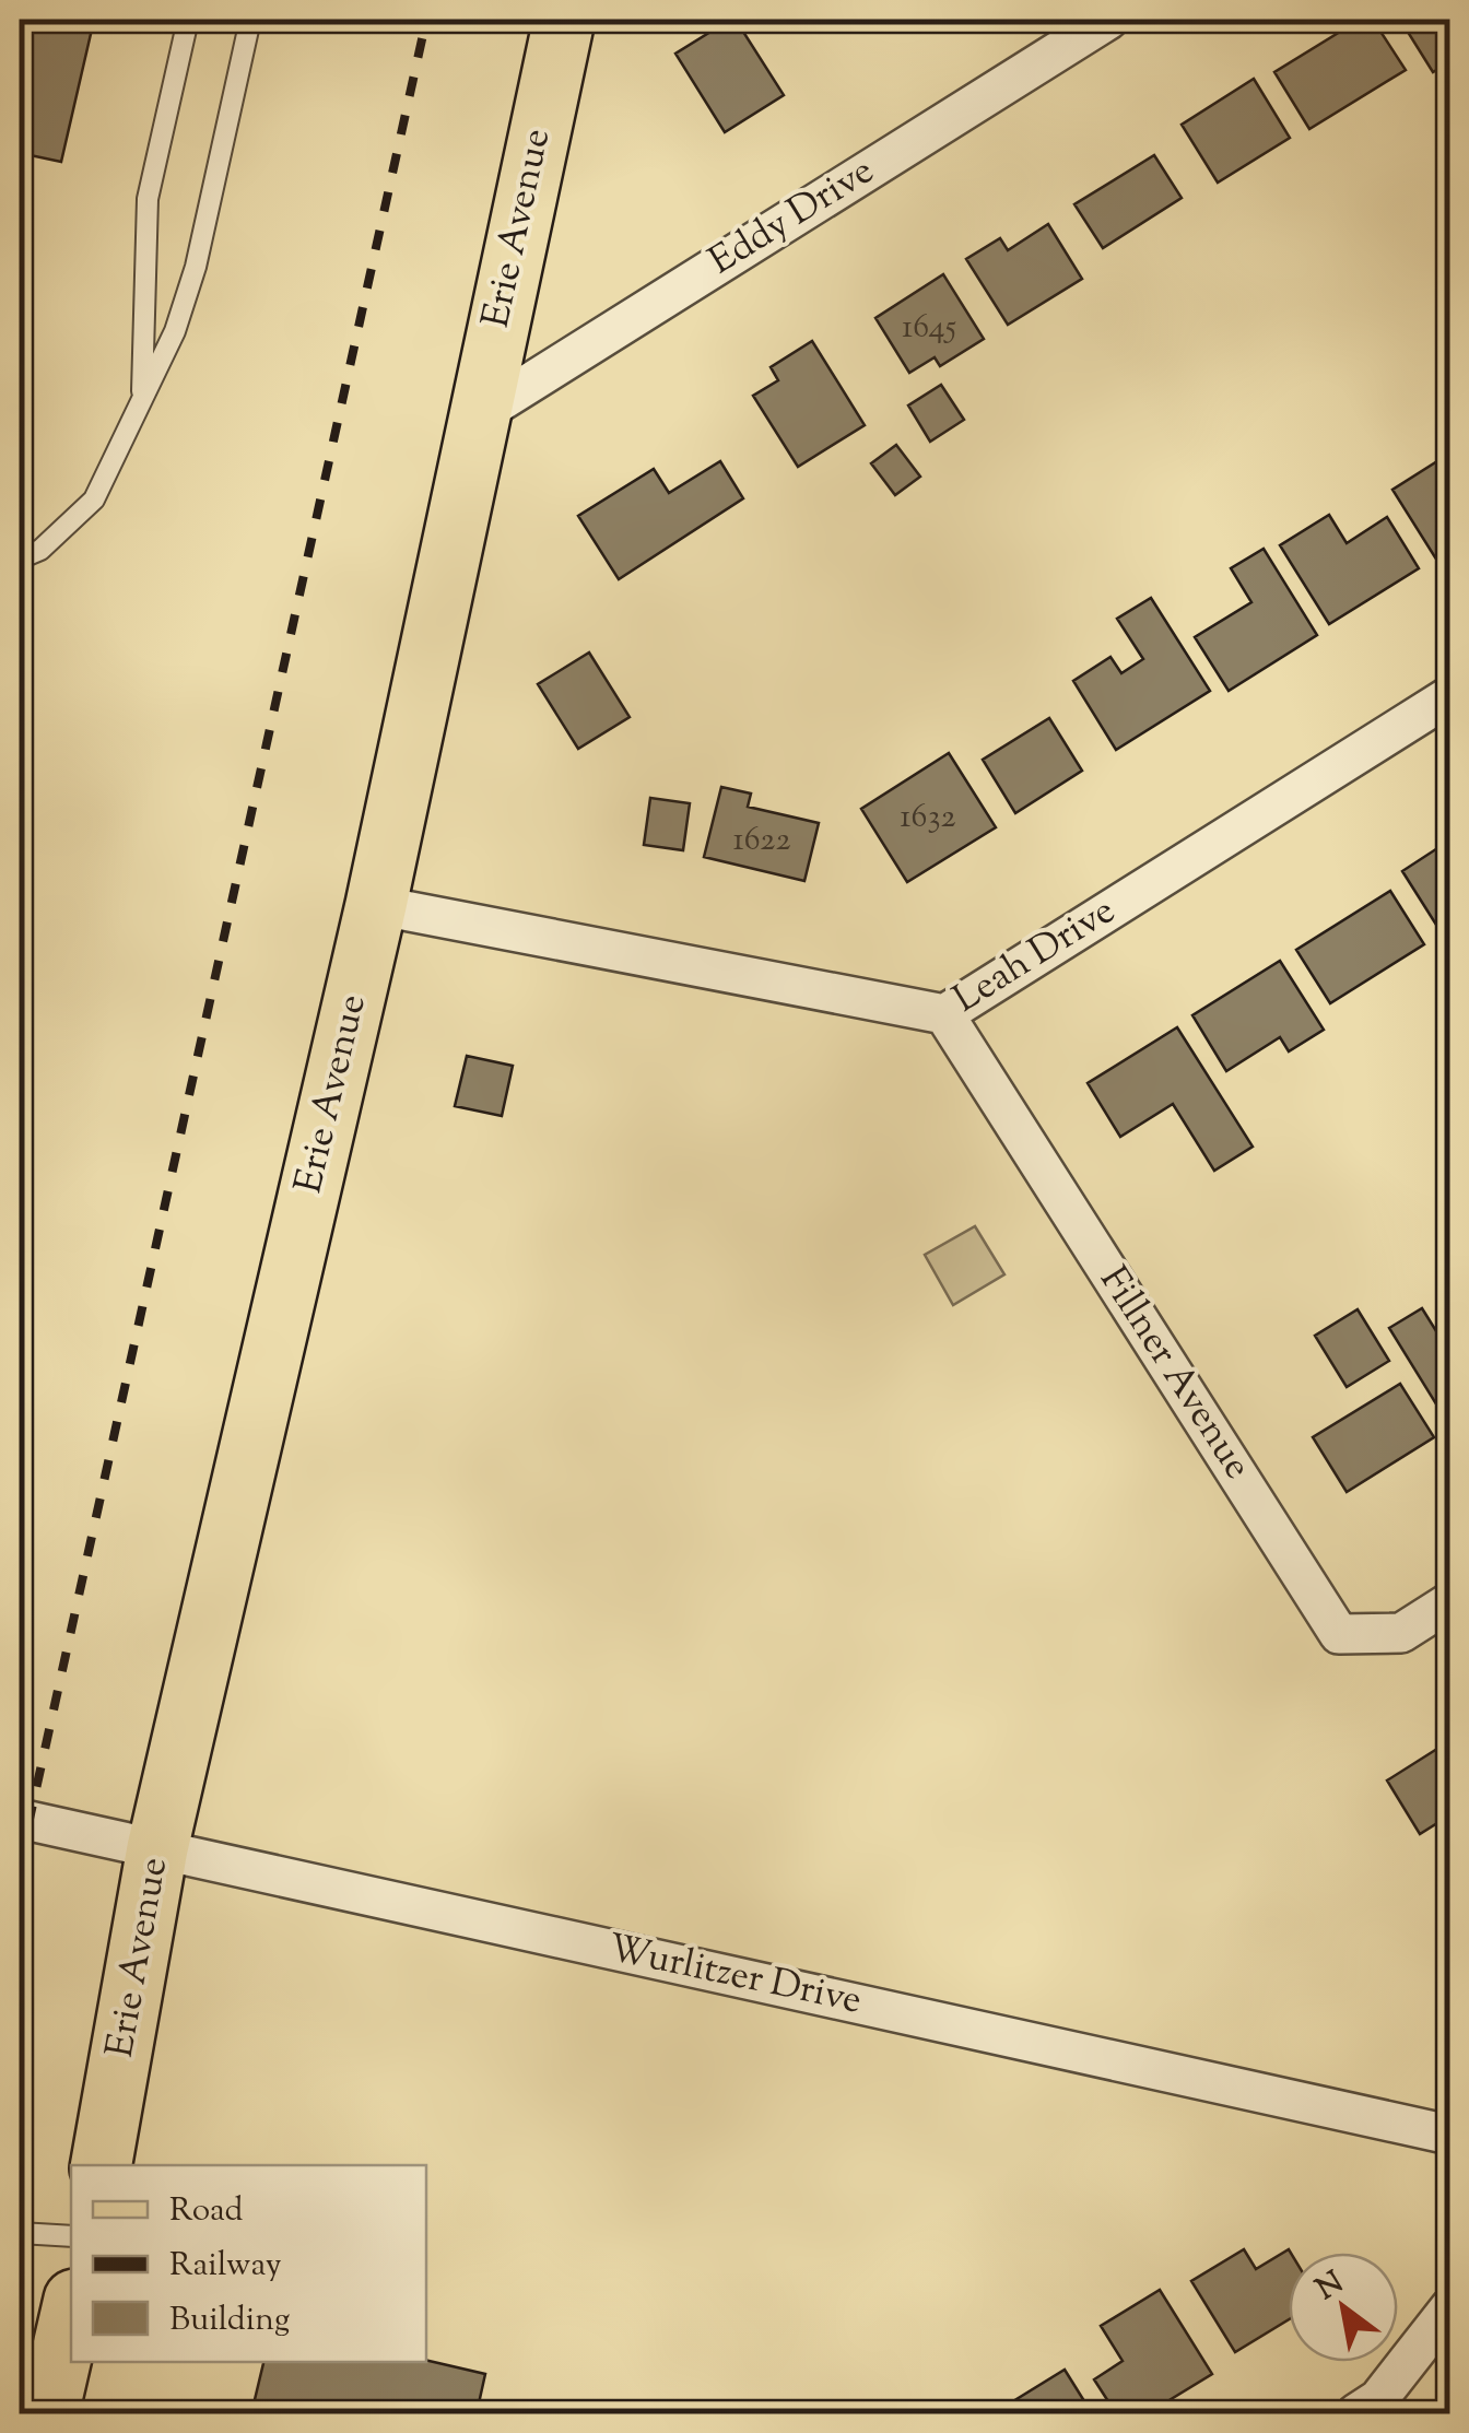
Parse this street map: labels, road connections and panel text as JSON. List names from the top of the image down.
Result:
{
  "streets": {
    "main road": ["Erie Avenue"],
    "street": [
      "Eddy Drive",
      "Leah Drive",
      "Fillner Avenue",
      "Wurlitzer Drive"
    ]
  },
  "crossings": [
    ["Eddy Drive", "Erie Avenue"],
    ["Erie Avenue", "Leah Drive"],
    ["Erie Avenue", "Wurlitzer Drive"],
    ["Leah Drive", "Fillner Avenue"]
  ],
  "house_numbers": ["1645", "1632", "1622"],
  "legend": ["Road", "Railway", "Building"],
  "north": "top left"
}
